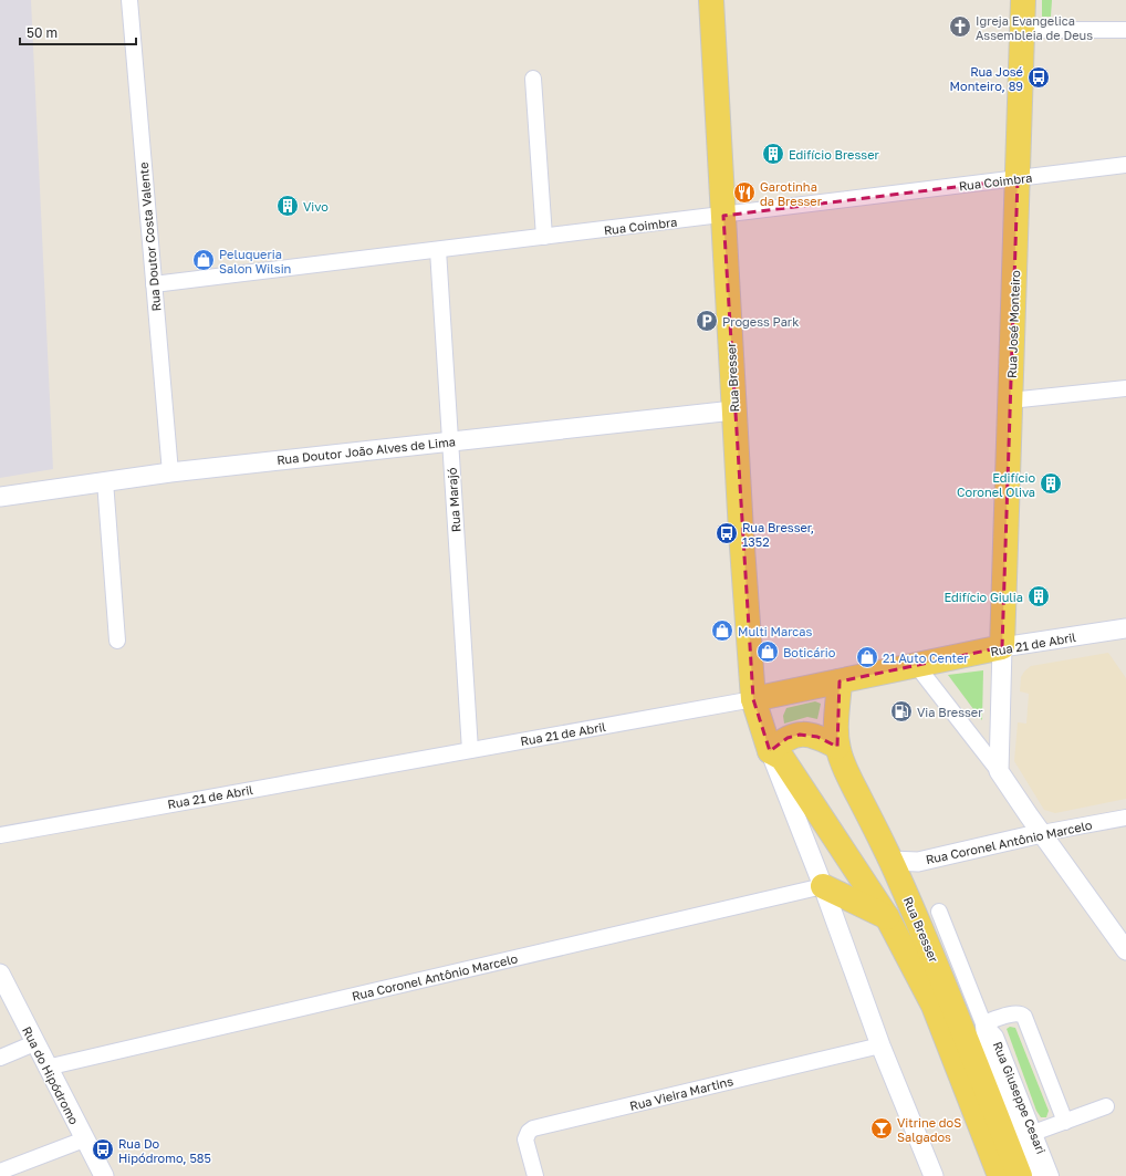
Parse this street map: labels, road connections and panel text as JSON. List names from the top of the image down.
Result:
{
  "streets": {
    "main road": ["Rua José Monteiro", "Rua Bresser", "Rua 21 de Abril"],
    "street": [
      "Rua Coimbra",
      "Rua Doutor Costa Valente",
      "Rua Doutor João Alves de Lima",
      "Rua Marajó",
      "Rua Coronel Antônio Marcelo",
      "Rua do Hipódromo",
      "Rua Vieira Martins",
      "Rua Giuseppe Cesari"
    ]
  },
  "crossings": [
    ["Rua Coimbra", "Rua Doutor Costa Valente"],
    ["Rua Coimbra", "Rua José Monteiro"],
    ["Rua Coimbra", "Rua Bresser"],
    ["Rua Coimbra", "Rua Marajó"],
    ["Rua Doutor Costa Valente", "Rua Doutor João Alves de Lima"],
    ["Rua José Monteiro", "Rua 21 de Abril"],
    ["Rua Bresser", "Rua Doutor João Alves de Lima"],
    ["Rua Bresser", "Rua 21 de Abril"],
    ["Rua Bresser", "Rua Coronel Antônio Marcelo"],
    ["Rua Bresser", "Rua Vieira Martins"],
    ["Rua Doutor João Alves de Lima", "Rua Marajó"],
    ["Rua Marajó", "Rua 21 de Abril"],
    ["Rua Coronel Antônio Marcelo", "Rua do Hipódromo"]
  ],
  "places": {
    "church": ["Igreja Evangelica Assembleia de Deus"],
    "bus stop": ["Rua José Monteiro, 89", "Rua Bresser, 1352", "Rua Do Hipódromo, 585"],
    "building": [
      "Edifício Bresser",
      "Vivo",
      "Edifício Coronel Oliva",
      "Edifício Giulia"
    ],
    "restaurant": ["Garotinha da Bresser"],
    "shop": [
      "Peluqueria Salon Wilsin",
      "Multi Marcas",
      "Boticário",
      "21 Auto Center"
    ],
    "parking": ["Progess Park"],
    "fuel station": ["Via Bresser"],
    "bar": ["Vitrine doS Salgados"]
  },
  "scale_bar": "50 m"
}
